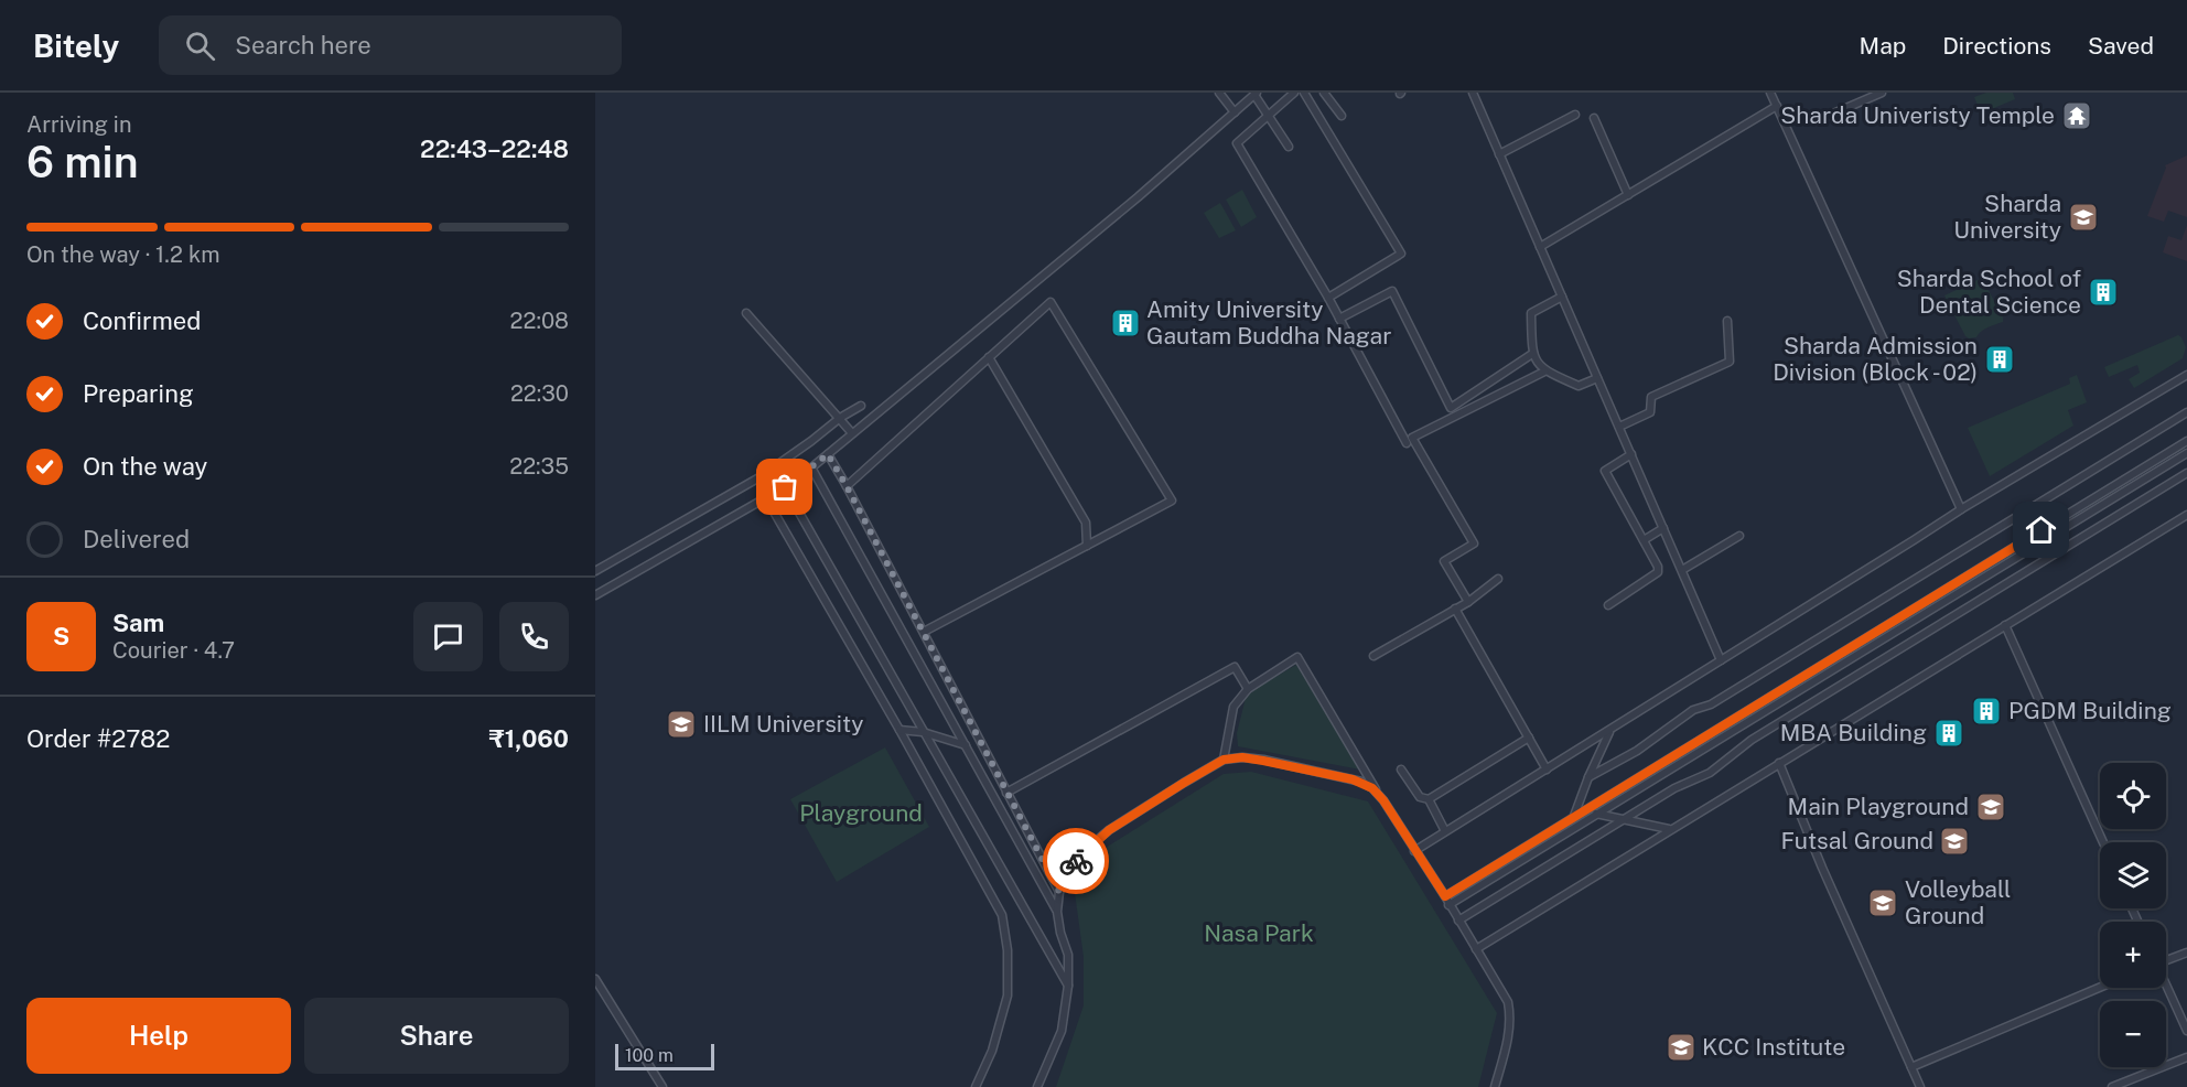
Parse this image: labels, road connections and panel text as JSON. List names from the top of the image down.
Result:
{
  "parks": ["Playground", "Nasa Park"],
  "places": {
    "temple": ["Sharda Univeristy Temple"],
    "school or university": [
      "Sharda University",
      "IILM University",
      "Main Playground",
      "Futsal Ground",
      "Volleyball Ground",
      "KCC Institute"
    ],
    "building": [
      "Sharda School of Dental Science",
      "Amity University Gautam Buddha Nagar",
      "Sharda Admission Division (Block - 02)",
      "PGDM Building",
      "MBA Building"
    ]
  },
  "scale_bar": "100 m",
  "page": {
    "header": "Bitely",
    "search": "Search here",
    "nav": ["Map", "Directions", "Saved"],
    "heading": ["6 min", "Arriving in", "22:43–22:48"],
    "panel": [
      "Sam",
      "Courier · 4.7",
      "Order #2782",
      "₹1,060"
    ],
    "bar": "On the way · 1.2 km",
    "list": [
      ["Confirmed", "22:08"],
      ["Preparing", "22:30"],
      ["On the way", "22:35"],
      "Delivered"
    ],
    "round": "S",
    "map_buttons": ["+", "−"],
    "buttons": ["Help", "Share"],
    "scale": "100 m"
  }
}
